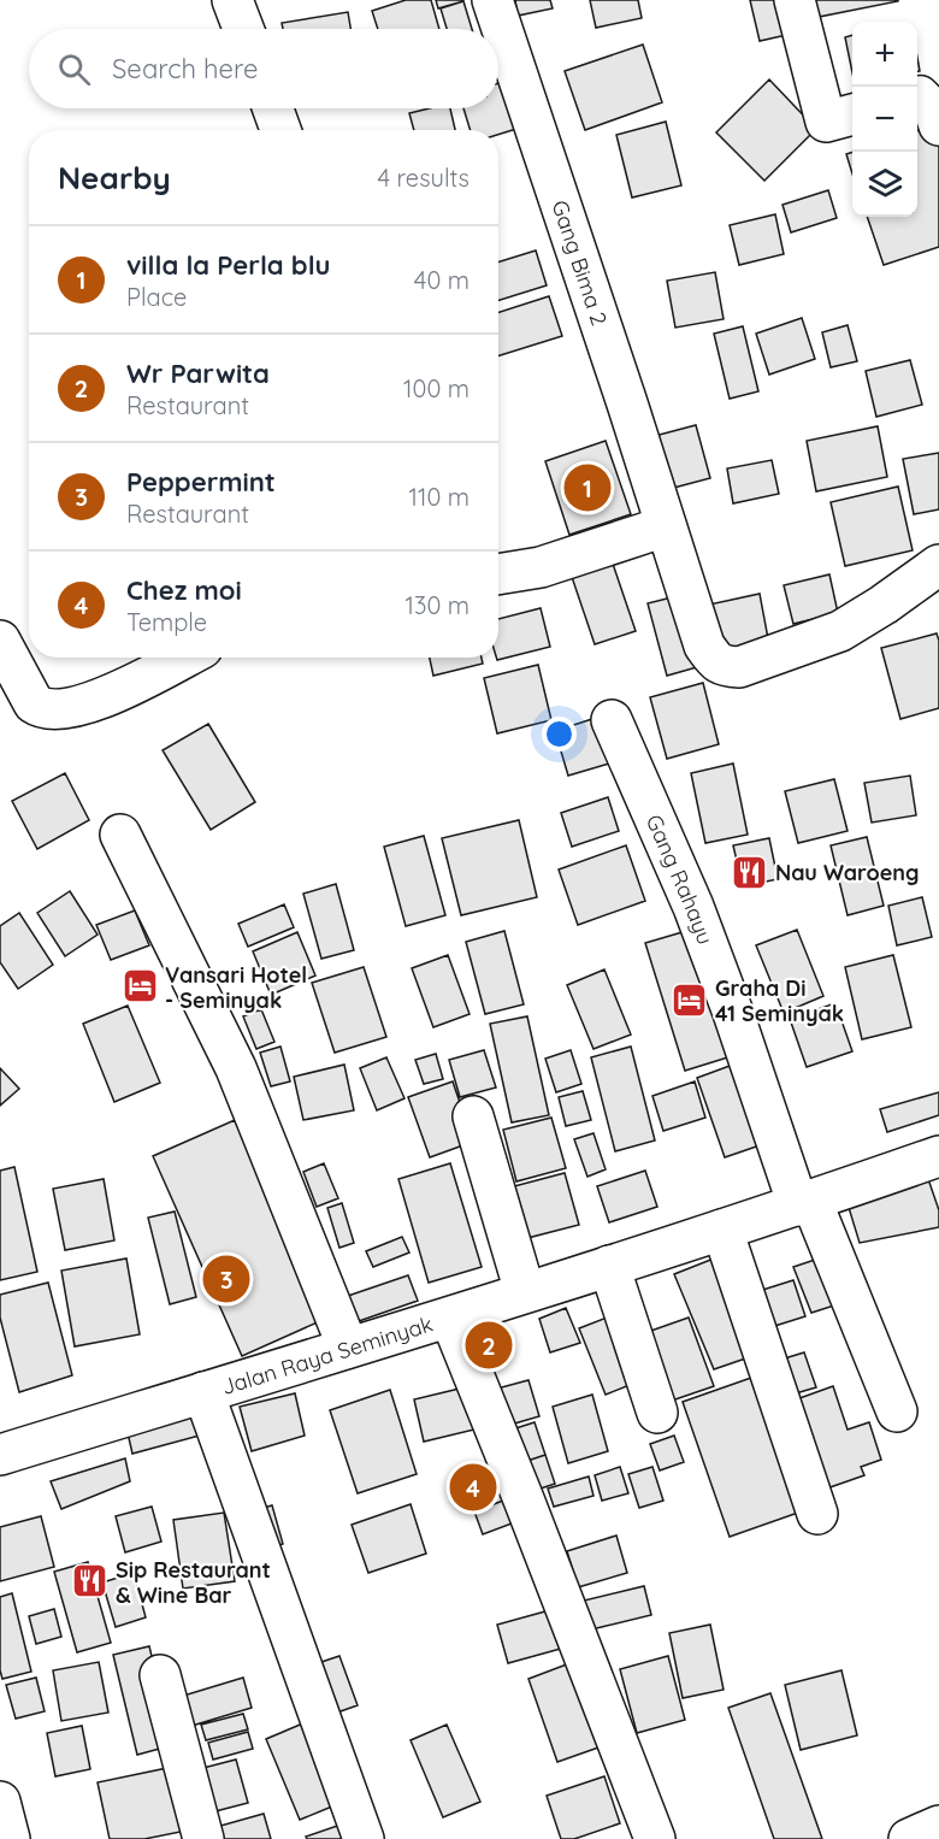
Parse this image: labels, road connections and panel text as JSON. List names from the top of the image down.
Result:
{
  "streets": {
    "street": ["Gang Bima 2", "Gang Rahayu", "Jalan Raya Seminyak"]
  },
  "crossings": [
    ["Gang Rahayu", "Jalan Raya Seminyak"]
  ],
  "places": {
    "restaurant": ["Nau Waroeng", "Sip Restaurant & Wine Bar"],
    "hotel": ["Vansari Hotel - Seminyak", "Graha Di 41 Seminyak"]
  },
  "page": {
    "map_buttons": ["+", "−"],
    "search": "Search here",
    "heading": ["Nearby", "4 results"],
    "list": [
      {
        "mark": "1",
        "name": "villa la Perla blu",
        "note": "Place",
        "value": "40 m"
      },
      {
        "mark": "2",
        "name": "Wr Parwita",
        "note": "Restaurant",
        "value": "100 m"
      },
      {
        "mark": "3",
        "name": "Peppermint",
        "note": "Restaurant",
        "value": "110 m"
      },
      {
        "mark": "4",
        "name": "Chez moi",
        "note": "Temple",
        "value": "130 m"
      }
    ],
    "pins": [
      "1",
      "3",
      "2",
      "4"
    ]
  }
}
